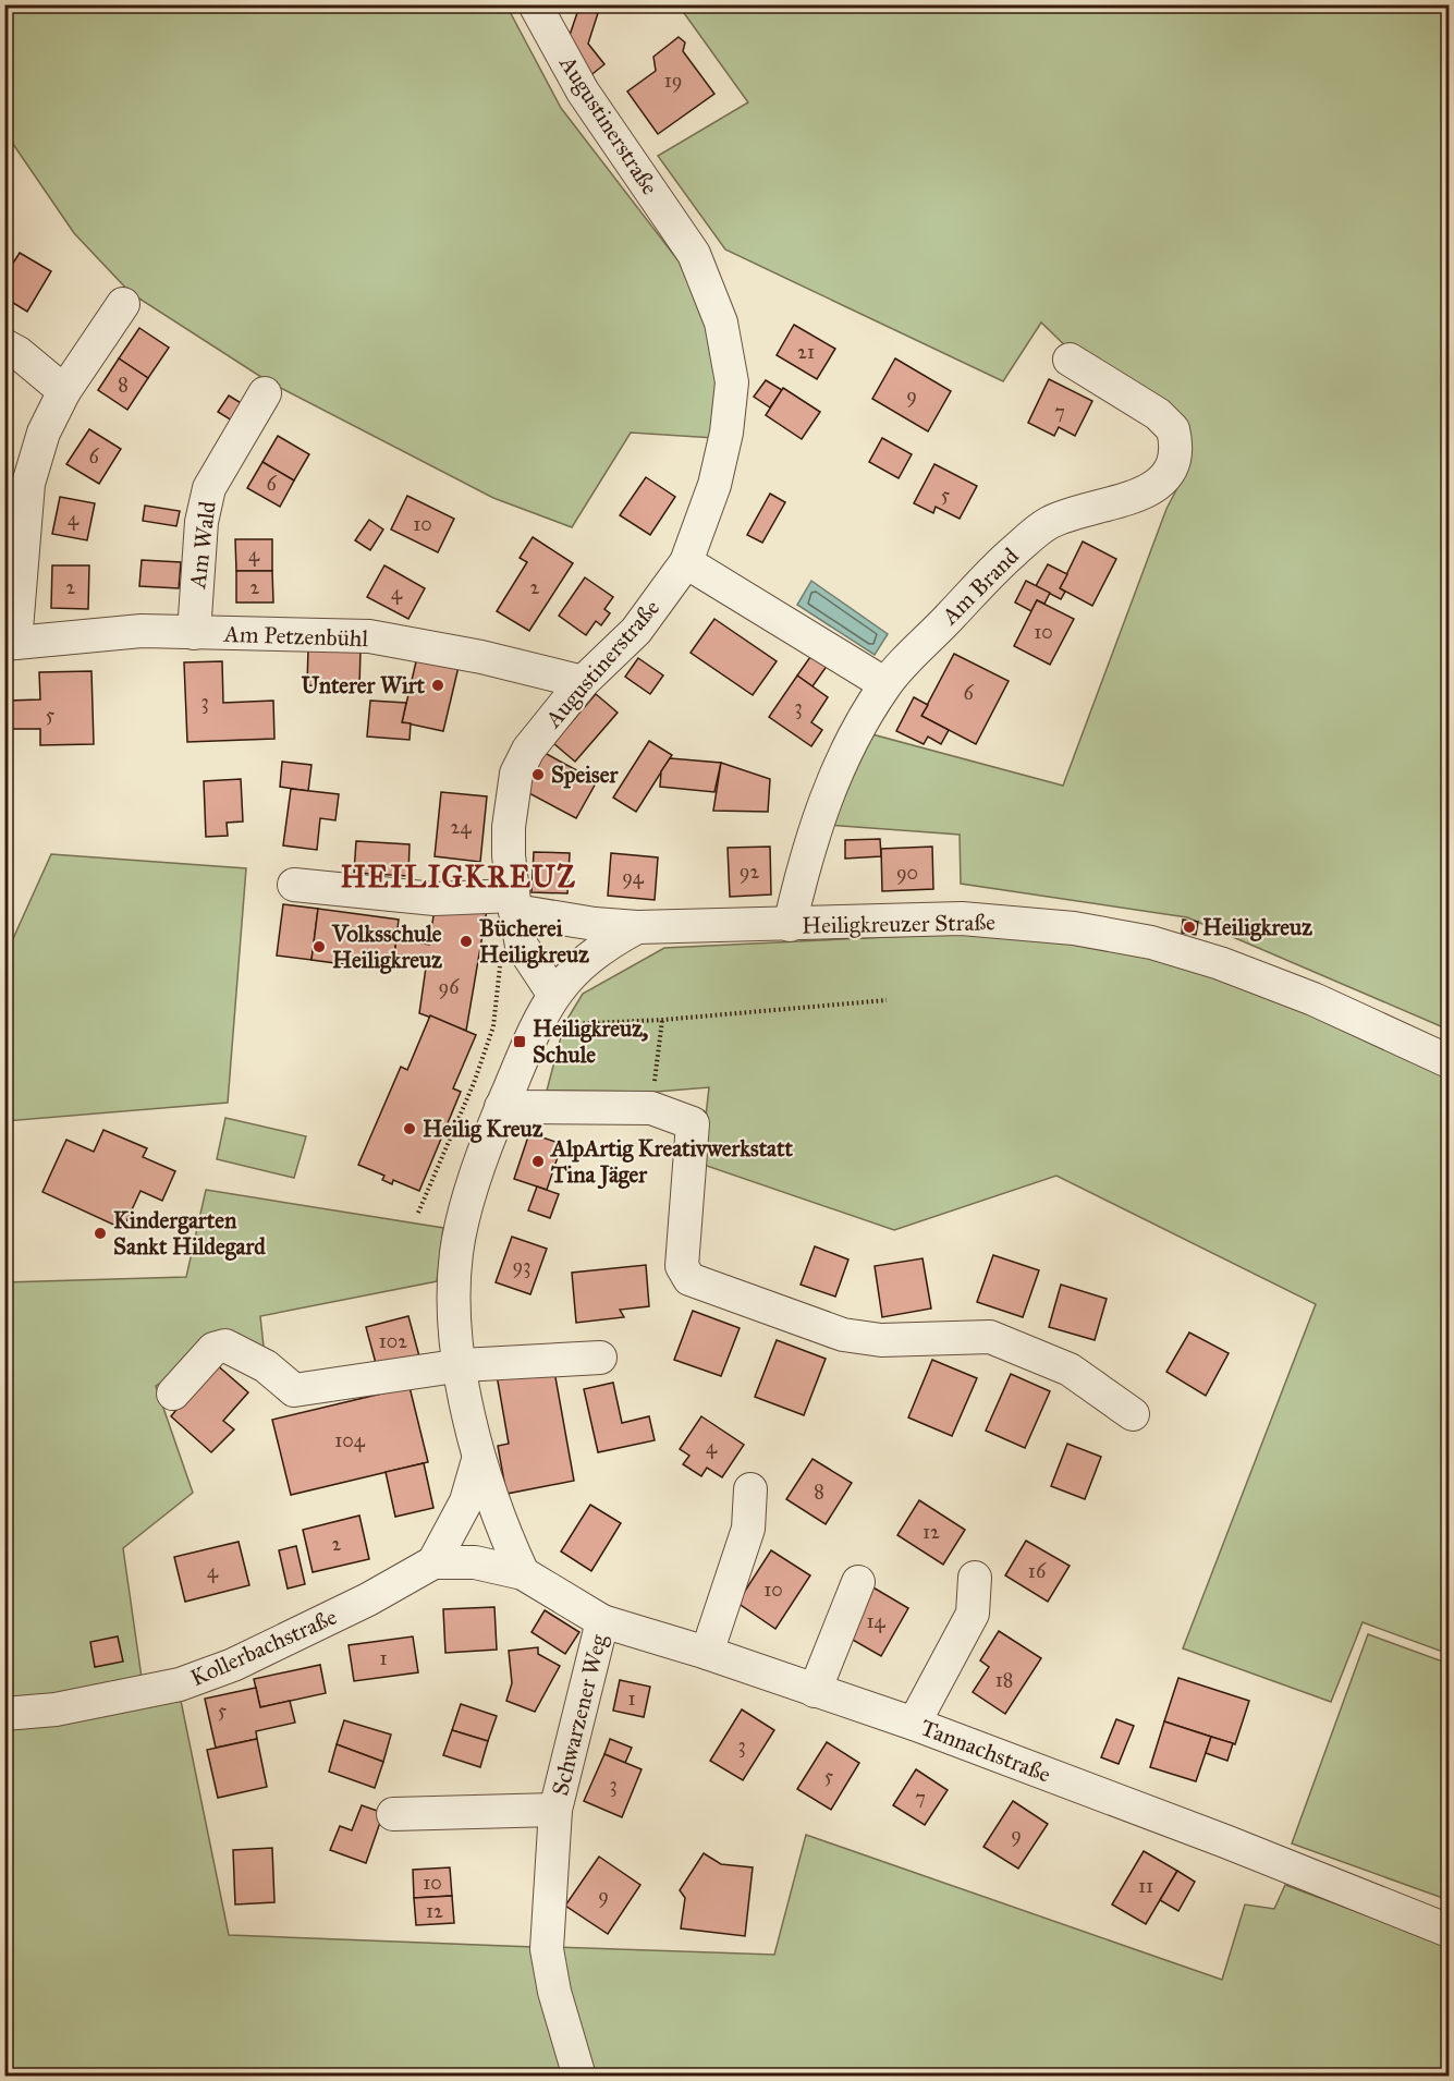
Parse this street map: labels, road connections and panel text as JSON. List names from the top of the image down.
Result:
{
  "streets": {
    "street": [
      "Augustinerstraße",
      "Am Wald",
      "Am Brand",
      "Am Petzenbühl",
      "Heiligkreuzer Straße",
      "Kollerbachstraße",
      "Schwarzener Weg",
      "Tannachstraße"
    ]
  },
  "crossings": [
    ["Augustinerstraße", "Am Petzenbühl"],
    ["Augustinerstraße", "Heiligkreuzer Straße"],
    ["Am Wald", "Am Petzenbühl"],
    ["Am Brand", "Heiligkreuzer Straße"],
    ["Heiligkreuzer Straße", "Kollerbachstraße"],
    ["Heiligkreuzer Straße", "Tannachstraße"],
    ["Kollerbachstraße", "Tannachstraße"],
    ["Schwarzener Weg", "Tannachstraße"]
  ],
  "districts": ["HEILIGKREUZ"],
  "places": {
    "other": [
      "Unterer Wirt",
      "Speiser",
      "Heiligkreuz",
      "Bücherei Heiligkreuz",
      "Volksschule Heiligkreuz",
      "Heilig Kreuz",
      "AlpArtig Kreativwerkstatt Tina Jäger",
      "Kindergarten Sankt Hildegard"
    ],
    "transit": ["Heiligkreuz, Schule"]
  },
  "house_numbers": [
    "19",
    "21",
    "8",
    "9",
    "7",
    "6",
    "6",
    "5",
    "4",
    "10",
    "4",
    "2",
    "2",
    "2",
    "4",
    "10",
    "6",
    "3",
    "3",
    "5",
    "24",
    "92",
    "90",
    "94",
    "96",
    "93",
    "102",
    "104",
    "4",
    "8",
    "12",
    "2",
    "4",
    "16",
    "10",
    "14",
    "1",
    "18",
    "1",
    "5",
    "3",
    "5",
    "3",
    "7",
    "9",
    "10",
    "11",
    "9",
    "12"
  ]
}
